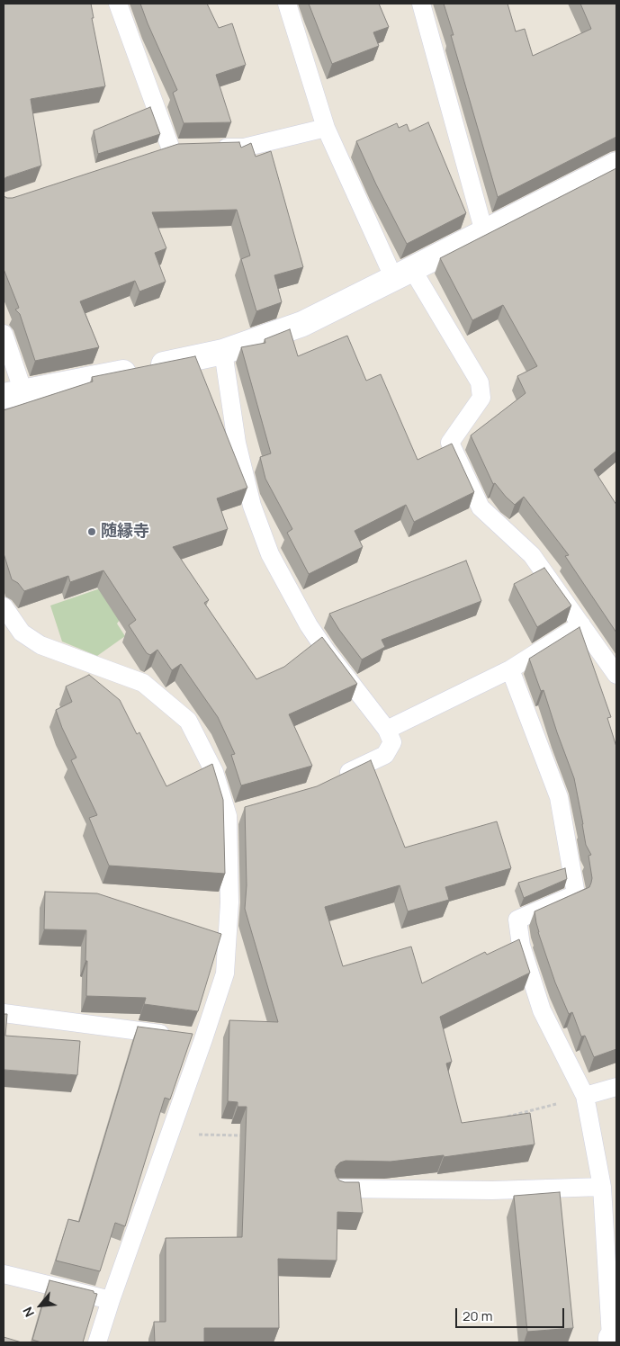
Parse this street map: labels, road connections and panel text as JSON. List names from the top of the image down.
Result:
{
  "places": ["随縁寺"],
  "scale_bar": "20 m",
  "north": "bottom left"
}
